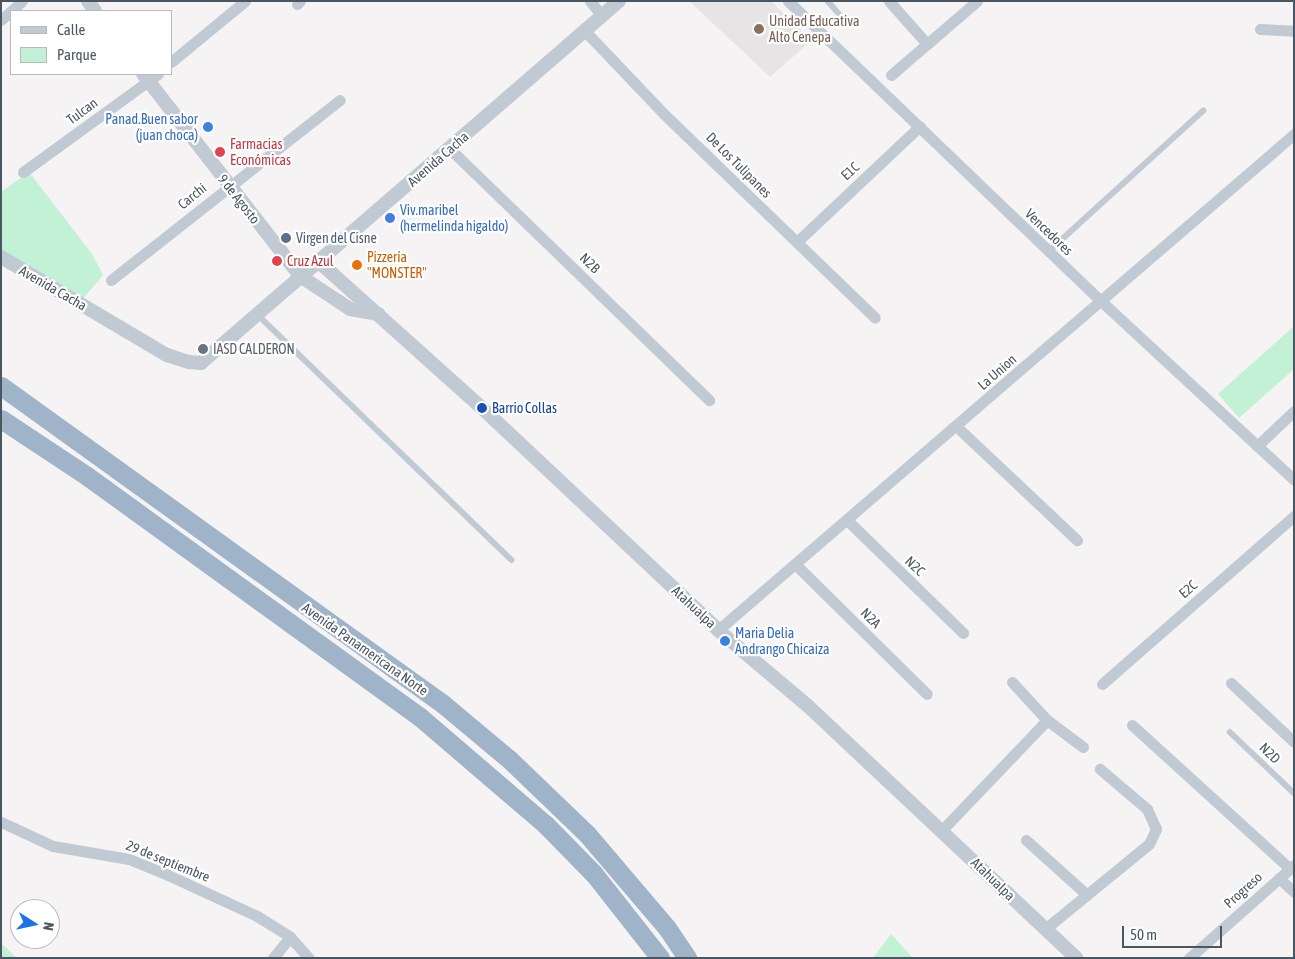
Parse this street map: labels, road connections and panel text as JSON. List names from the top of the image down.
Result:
{
  "streets": {
    "highway": ["Avenida Panamericana Norte"],
    "street": [
      "Tulcan",
      "Avenida Cacha",
      "De Los Tulipanes",
      "E1C",
      "Carchi",
      "9 de Agosto",
      "Vencedores",
      "N2B",
      "La Union",
      "N2C",
      "E2C",
      "Atahualpa",
      "N2A",
      "29 de septiembre",
      "Progreso"
    ],
    "lane": ["N2D"]
  },
  "crossings": [
    ["Tulcan", "9 de Agosto"],
    ["Avenida Cacha", "De Los Tulipanes"],
    ["Avenida Cacha", "9 de Agosto"],
    ["Avenida Cacha", "N2B"],
    ["Avenida Cacha", "Atahualpa"],
    ["E1C", "Vencedores"],
    ["Carchi", "9 de Agosto"],
    ["Vencedores", "La Union"],
    ["La Union", "N2C"],
    ["La Union", "Atahualpa"],
    ["La Union", "N2A"]
  ],
  "places": [
    "Unidad Educativa Alto Cenepa",
    "Panad.Buen sabor (juan choca)",
    "Farmacias Económicas",
    "Viv.maribel (hermelinda higaldo)",
    "Virgen del Cisne",
    "Cruz Azul",
    "Pizzería \"MONSTER\"",
    "IASD CALDERON",
    "Barrio Collas",
    "Maria Delia Andrango Chicaiza"
  ],
  "legend": ["Calle", "Parque"],
  "scale_bar": "50 m",
  "north": "right"
}
